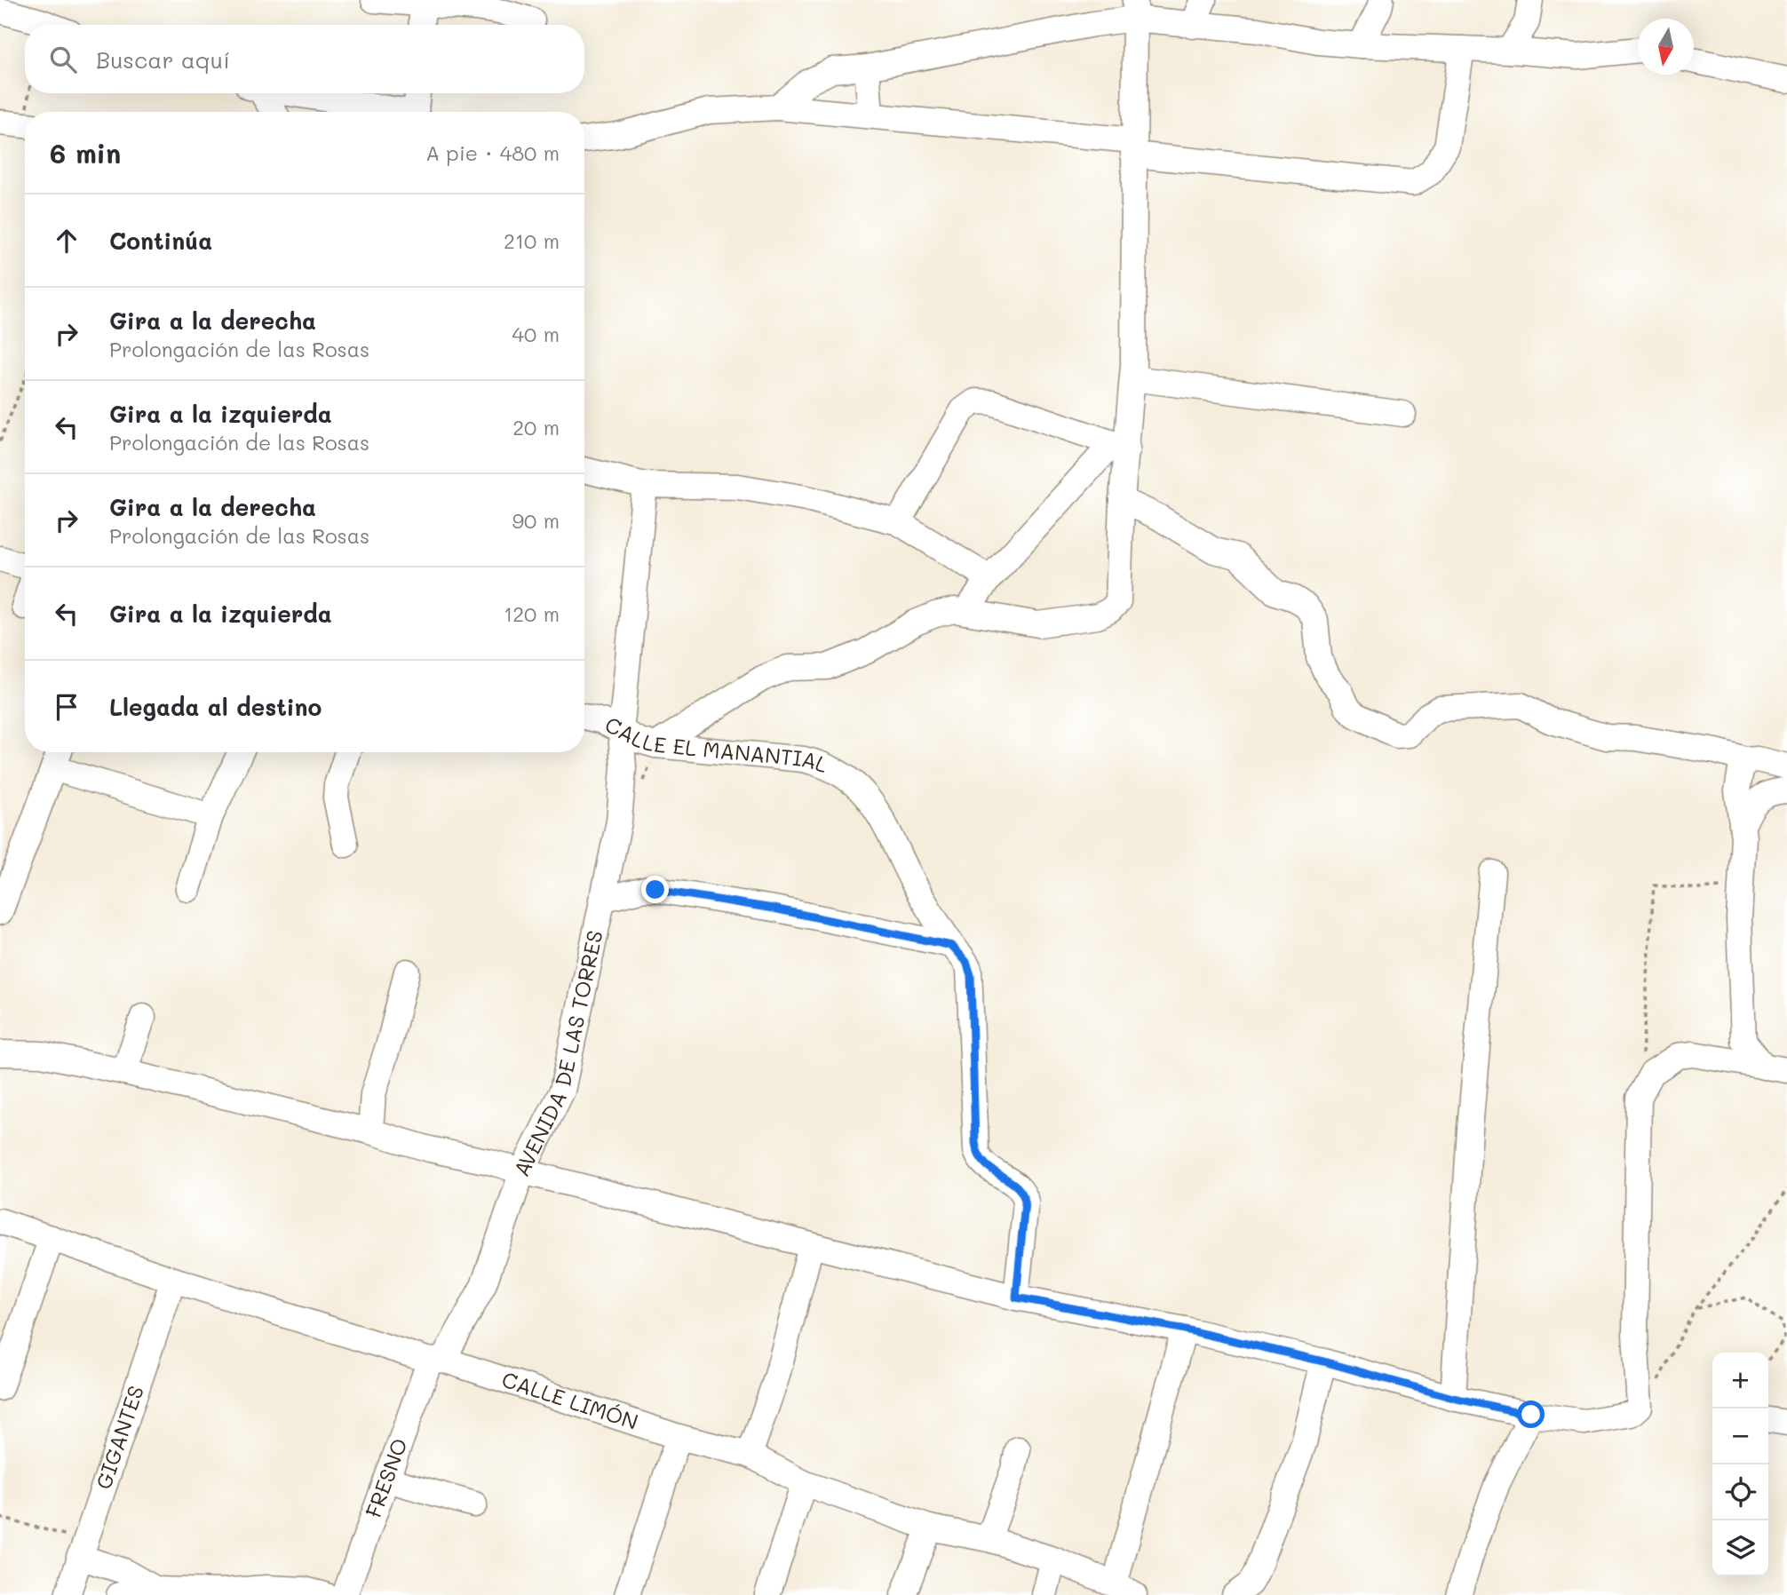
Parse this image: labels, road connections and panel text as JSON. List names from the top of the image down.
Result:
{
  "streets": {
    "street": [
      "CALLE EL MANANTIAL",
      "AVENIDA DE LAS TORRES",
      "CALLE LIMÓN",
      "GIGANTES",
      "FRESNO"
    ]
  },
  "crossings": [
    ["CALLE EL MANANTIAL", "AVENIDA DE LAS TORRES"],
    ["AVENIDA DE LAS TORRES", "CALLE LIMÓN"],
    ["AVENIDA DE LAS TORRES", "FRESNO"],
    ["CALLE LIMÓN", "GIGANTES"],
    ["CALLE LIMÓN", "FRESNO"]
  ],
  "north": "bottom",
  "page": {
    "search": "Buscar aquí",
    "heading": ["6 min", "A pie · 480 m"],
    "list": [
      ["Continúa", "210 m"],
      ["Gira a la derecha", "Prolongación de las Rosas", "40 m"],
      ["Gira a la izquierda", "Prolongación de las Rosas", "20 m"],
      ["Gira a la derecha", "Prolongación de las Rosas", "90 m"],
      ["Gira a la izquierda", "120 m"],
      "Llegada al destino"
    ],
    "map_buttons": ["+", "−"]
  }
}
